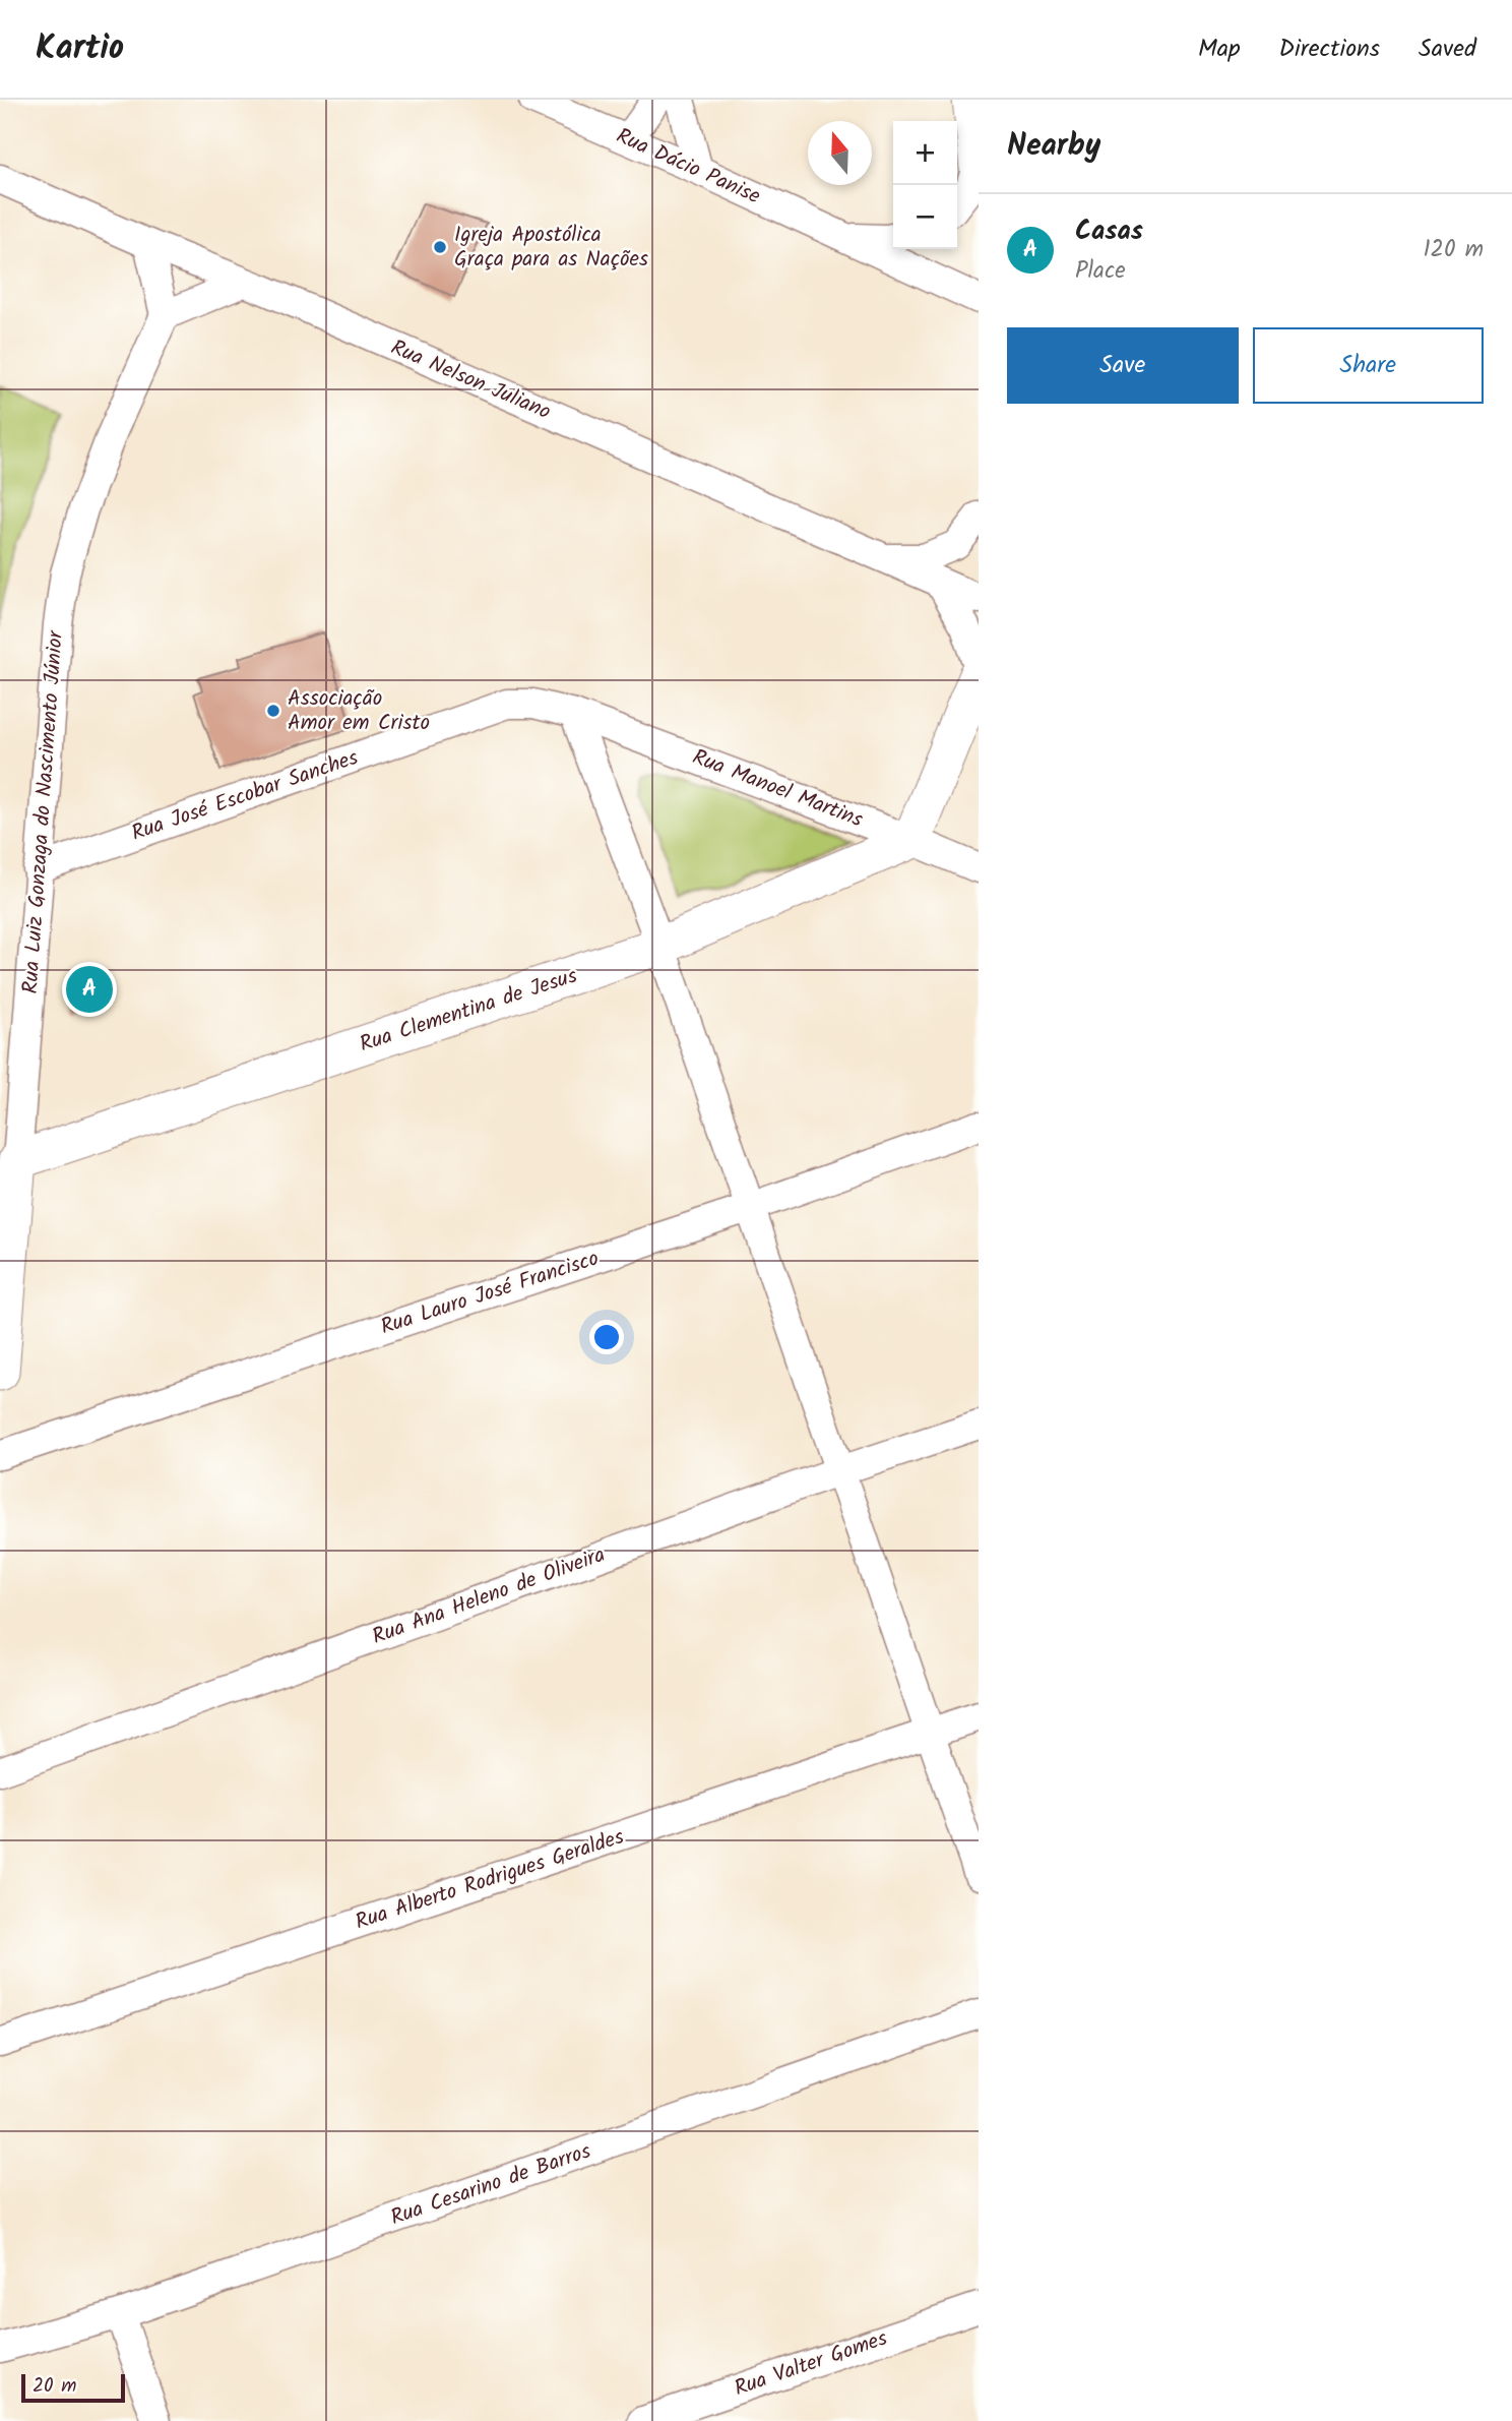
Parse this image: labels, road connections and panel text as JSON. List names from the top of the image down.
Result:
{
  "streets": {
    "street": [
      "Rua Dácio Panise",
      "Rua Nelson Juliano",
      "Rua Manoel Martins",
      "Rua José Escobar Sanches",
      "Rua Luiz Gonzaga do Nascimento Júnior",
      "Rua Clementina de Jesus",
      "Rua Lauro José Francisco",
      "Rua Ana Heleno de Oliveira",
      "Rua Alberto Rodrigues Geraldes",
      "Rua Cesarino de Barros",
      "Rua Valter Gomes"
    ]
  },
  "crossings": [
    ["Rua Manoel Martins", "Rua José Escobar Sanches"],
    ["Rua Manoel Martins", "Rua Clementina de Jesus"],
    ["Rua José Escobar Sanches", "Rua Luiz Gonzaga do Nascimento Júnior"],
    ["Rua Luiz Gonzaga do Nascimento Júnior", "Rua Clementina de Jesus"]
  ],
  "places": ["Igreja Apostólica Graça para as Nações", "Associação Amor em Cristo"],
  "scale_bar": "20 m",
  "north": "top",
  "page": {
    "header": "Kartio",
    "nav": ["Map", "Directions", "Saved"],
    "heading": "Nearby",
    "map_buttons": ["+", "−"],
    "list": [
      {
        "mark": "A",
        "name": "Casas",
        "note": "Place",
        "value": "120 m"
      }
    ],
    "buttons": ["Save", "Share"],
    "pins": "A",
    "scale": "20 m"
  }
}
